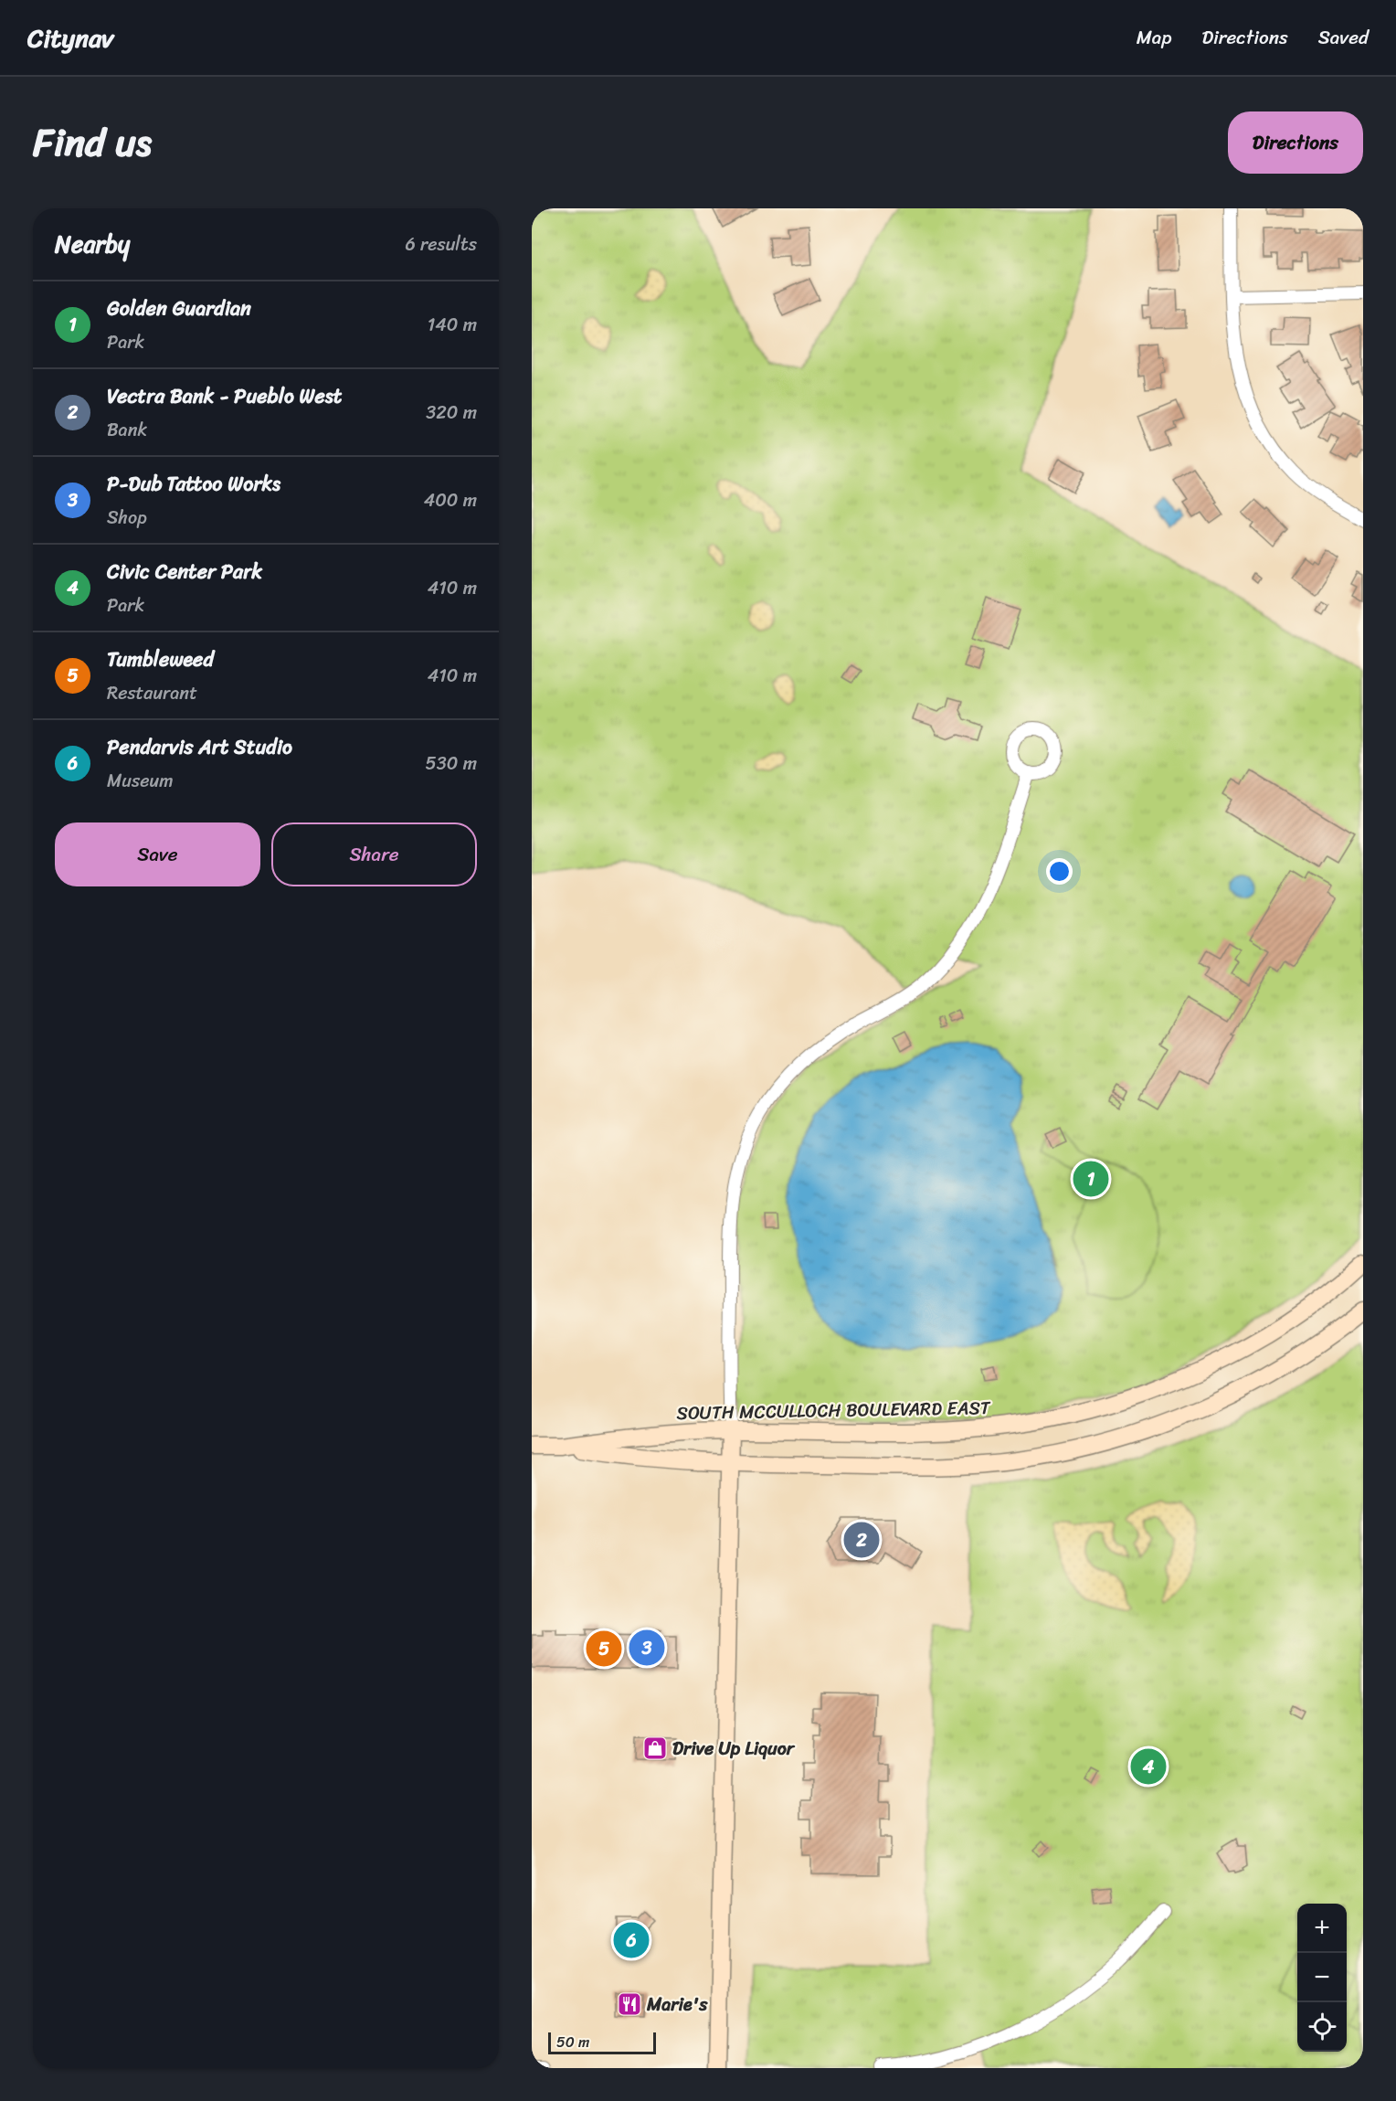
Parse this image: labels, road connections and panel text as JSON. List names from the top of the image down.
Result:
{
  "streets": {
    "main road": ["SOUTH MCCULLOCH BOULEVARD EAST"]
  },
  "places": {
    "shop": ["Drive Up Liquor"],
    "restaurant": ["Marie's"]
  },
  "scale_bar": "50 m",
  "page": {
    "header": "Citynav",
    "nav": ["Map", "Directions", "Saved"],
    "title": "Find us",
    "buttons": [
      "Directions",
      ["Save", "Share"]
    ],
    "heading": ["Nearby", "6 results"],
    "list": [
      {
        "mark": "1",
        "name": "Golden Guardian",
        "note": "Park",
        "value": "140 m"
      },
      {
        "mark": "2",
        "name": "Vectra Bank - Pueblo West",
        "note": "Bank",
        "value": "320 m"
      },
      {
        "mark": "3",
        "name": "P-Dub Tattoo Works",
        "note": "Shop",
        "value": "400 m"
      },
      {
        "mark": "4",
        "name": "Civic Center Park",
        "note": "Park",
        "value": "410 m"
      },
      {
        "mark": "5",
        "name": "Tumbleweed",
        "note": "Restaurant",
        "value": "410 m"
      },
      {
        "mark": "6",
        "name": "Pendarvis Art Studio",
        "note": "Museum",
        "value": "530 m"
      }
    ],
    "pins": [
      "1",
      "2",
      "3",
      "5",
      "4",
      "6"
    ],
    "map_buttons": ["+", "−"],
    "scale": "50 m"
  }
}
